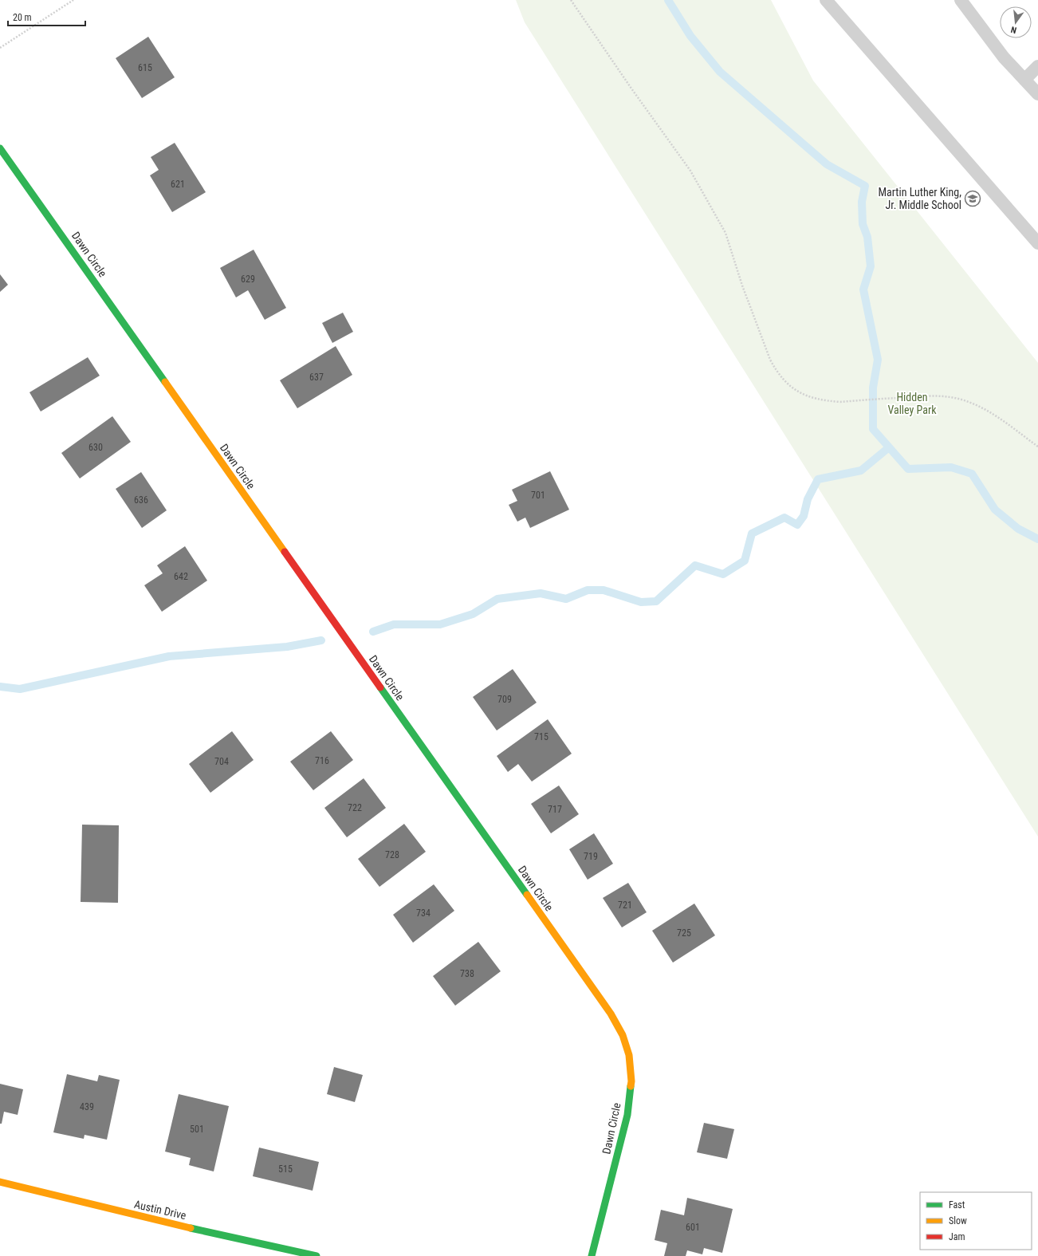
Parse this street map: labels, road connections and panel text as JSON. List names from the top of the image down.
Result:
{
  "streets": {
    "street": ["Dawn Circle", "Austin Drive"]
  },
  "parks": ["Hidden Valley Park"],
  "places": {
    "school or university": ["Martin Luther King, Jr. Middle School"]
  },
  "house_numbers": [
    "615",
    "621",
    "629",
    "637",
    "630",
    "701",
    "636",
    "642",
    "709",
    "715",
    "716",
    "704",
    "722",
    "717",
    "728",
    "719",
    "721",
    "734",
    "725",
    "738",
    "439",
    "501",
    "515",
    "601"
  ],
  "legend": ["Fast", "Slow", "Jam"],
  "scale_bar": "20 m",
  "north": "bottom"
}
